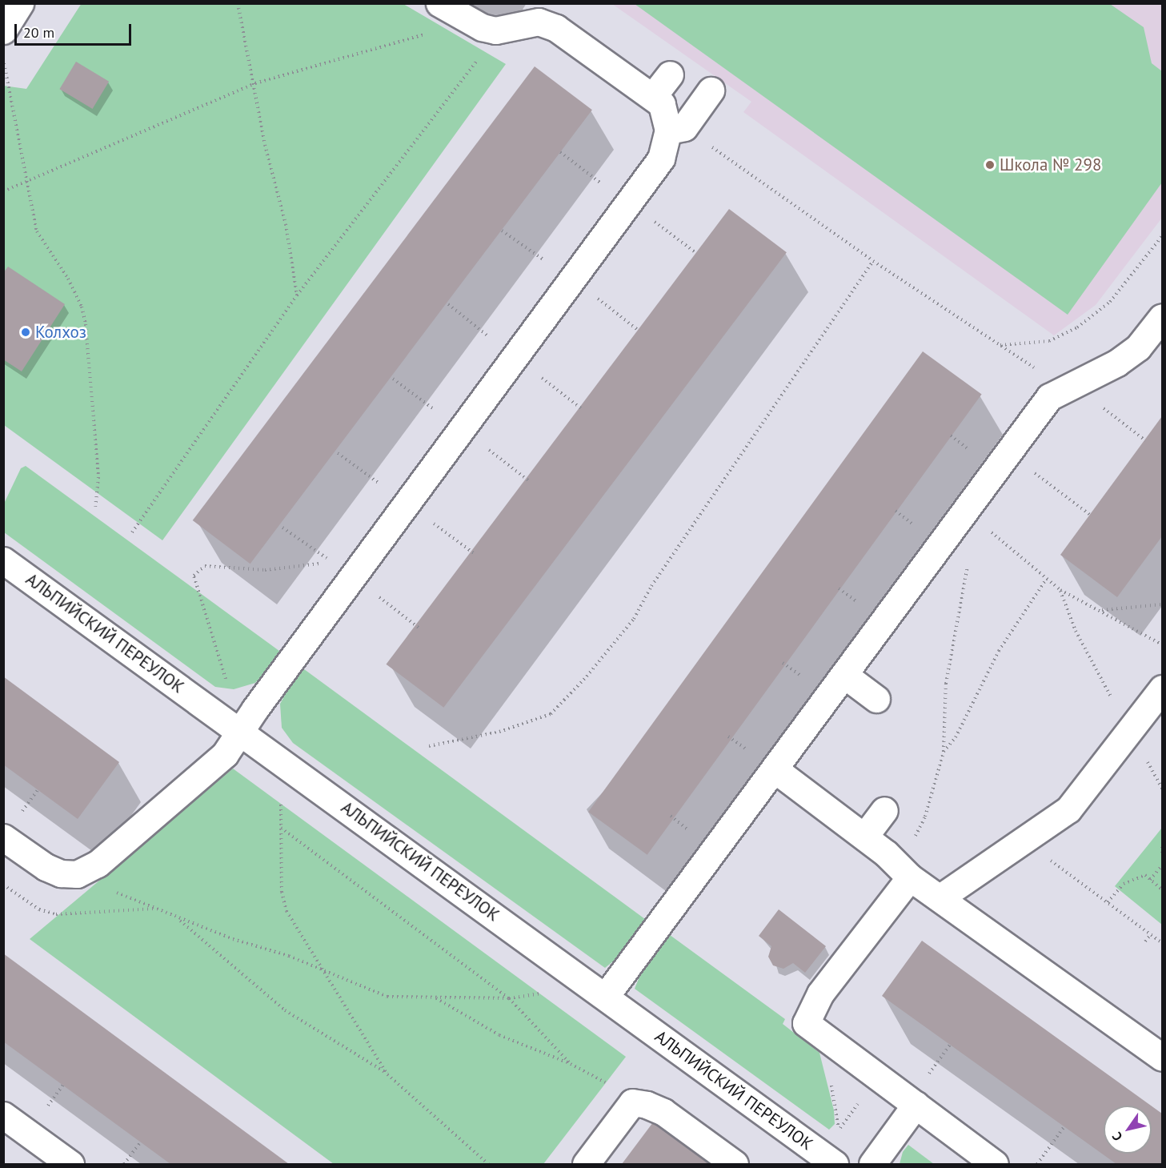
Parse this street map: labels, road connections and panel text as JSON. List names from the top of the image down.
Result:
{
  "streets": {
    "street": ["АЛЬПИЙСКИЙ ПЕРЕУЛОК"]
  },
  "places": ["Школа № 298", "Колхоз"],
  "scale_bar": "20 m",
  "north": "bottom left"
}
